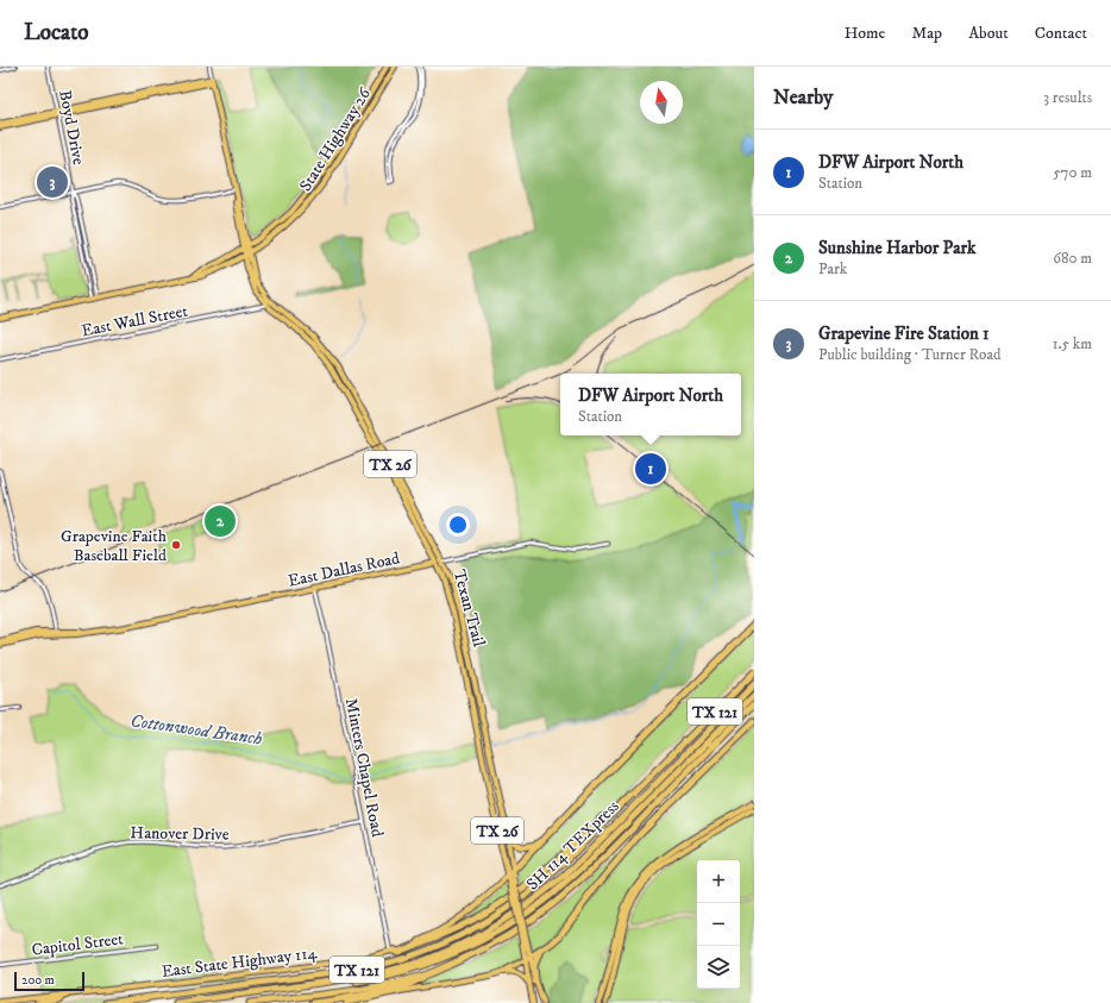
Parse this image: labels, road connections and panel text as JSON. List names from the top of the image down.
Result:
{
  "streets": {
    "highway": ["TX 121", "SH 114 TEXpress"],
    "main road": [
      "State Highway 26",
      "TX 26",
      "East Dallas Road",
      "Texan Trail",
      "East State Highway 114"
    ],
    "street": [
      "Boyd Drive",
      "East Wall Street",
      "Minters Chapel Road",
      "Hanover Drive",
      "Capitol Street"
    ]
  },
  "crossings": [
    ["Boyd Drive", "State Highway 26"],
    ["State Highway 26", "Texan Trail"],
    ["East Wall Street", "Texan Trail"],
    ["East Dallas Road", "Texan Trail"],
    ["East Dallas Road", "Minters Chapel Road"],
    ["Texan Trail", "East State Highway 114"],
    ["Minters Chapel Road", "Hanover Drive"],
    ["Minters Chapel Road", "East State Highway 114"]
  ],
  "water": ["Cottonwood Branch"],
  "places": ["Grapevine Faith Baseball Field"],
  "scale_bar": "200 m",
  "north": "top",
  "page": {
    "header": "Locato",
    "nav": [
      "Home",
      "Map",
      "About",
      "Contact"
    ],
    "heading": ["Nearby", "3 results"],
    "list": [
      {
        "mark": "1",
        "name": "DFW Airport North",
        "note": "Station",
        "value": "570 m"
      },
      {
        "mark": "2",
        "name": "Sunshine Harbor Park",
        "note": "Park",
        "value": "680 m"
      },
      {
        "mark": "3",
        "name": "Grapevine Fire Station 1",
        "note": "Public building · Turner Road",
        "value": "1.5 km"
      }
    ],
    "pins": ["3", "1", "2"],
    "popup": ["DFW Airport North", "Station"],
    "map_buttons": ["+", "−"],
    "scale": "200 m"
  }
}
